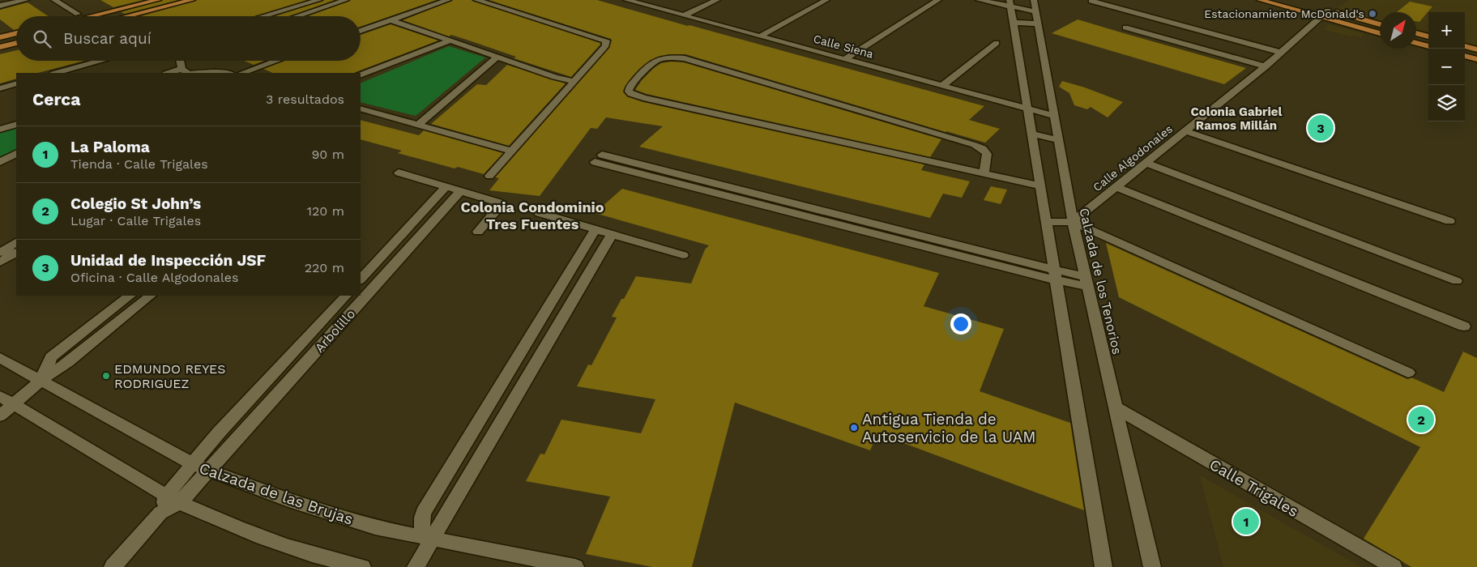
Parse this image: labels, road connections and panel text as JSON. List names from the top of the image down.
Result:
{
  "streets": {
    "street": [
      "Calle Siena",
      "Calle Algodonales",
      "Calzada de los Tenorios",
      "Arbolillo",
      "Calle Trigales",
      "Calzada de las Brujas"
    ]
  },
  "crossings": [
    ["Calle Siena", "Calzada de los Tenorios"],
    ["Calle Algodonales", "Calzada de los Tenorios"],
    ["Calzada de los Tenorios", "Calle Trigales"],
    ["Arbolillo", "Calzada de las Brujas"]
  ],
  "districts": ["Colonia Gabriel Ramos Millán", "Colonia Condominio Tres Fuentes"],
  "places": ["Estacionamiento McDonald's", "EDMUNDO REYES RODRIGUEZ", "Antigua Tienda de Autoservicio de la UAM"],
  "north": "top right",
  "page": {
    "map_buttons": ["+", "−"],
    "search": "Buscar aquí",
    "heading": ["Cerca", "3 resultados"],
    "pins": ["3", "2", "1"],
    "list": [
      {
        "mark": "1",
        "name": "La Paloma",
        "note": "Tienda · Calle Trigales",
        "value": "90 m"
      },
      {
        "mark": "2",
        "name": "Colegio St John’s",
        "note": "Lugar · Calle Trigales",
        "value": "120 m"
      },
      {
        "mark": "3",
        "name": "Unidad de Inspección JSF",
        "note": "Oficina · Calle Algodonales",
        "value": "220 m"
      }
    ]
  }
}
